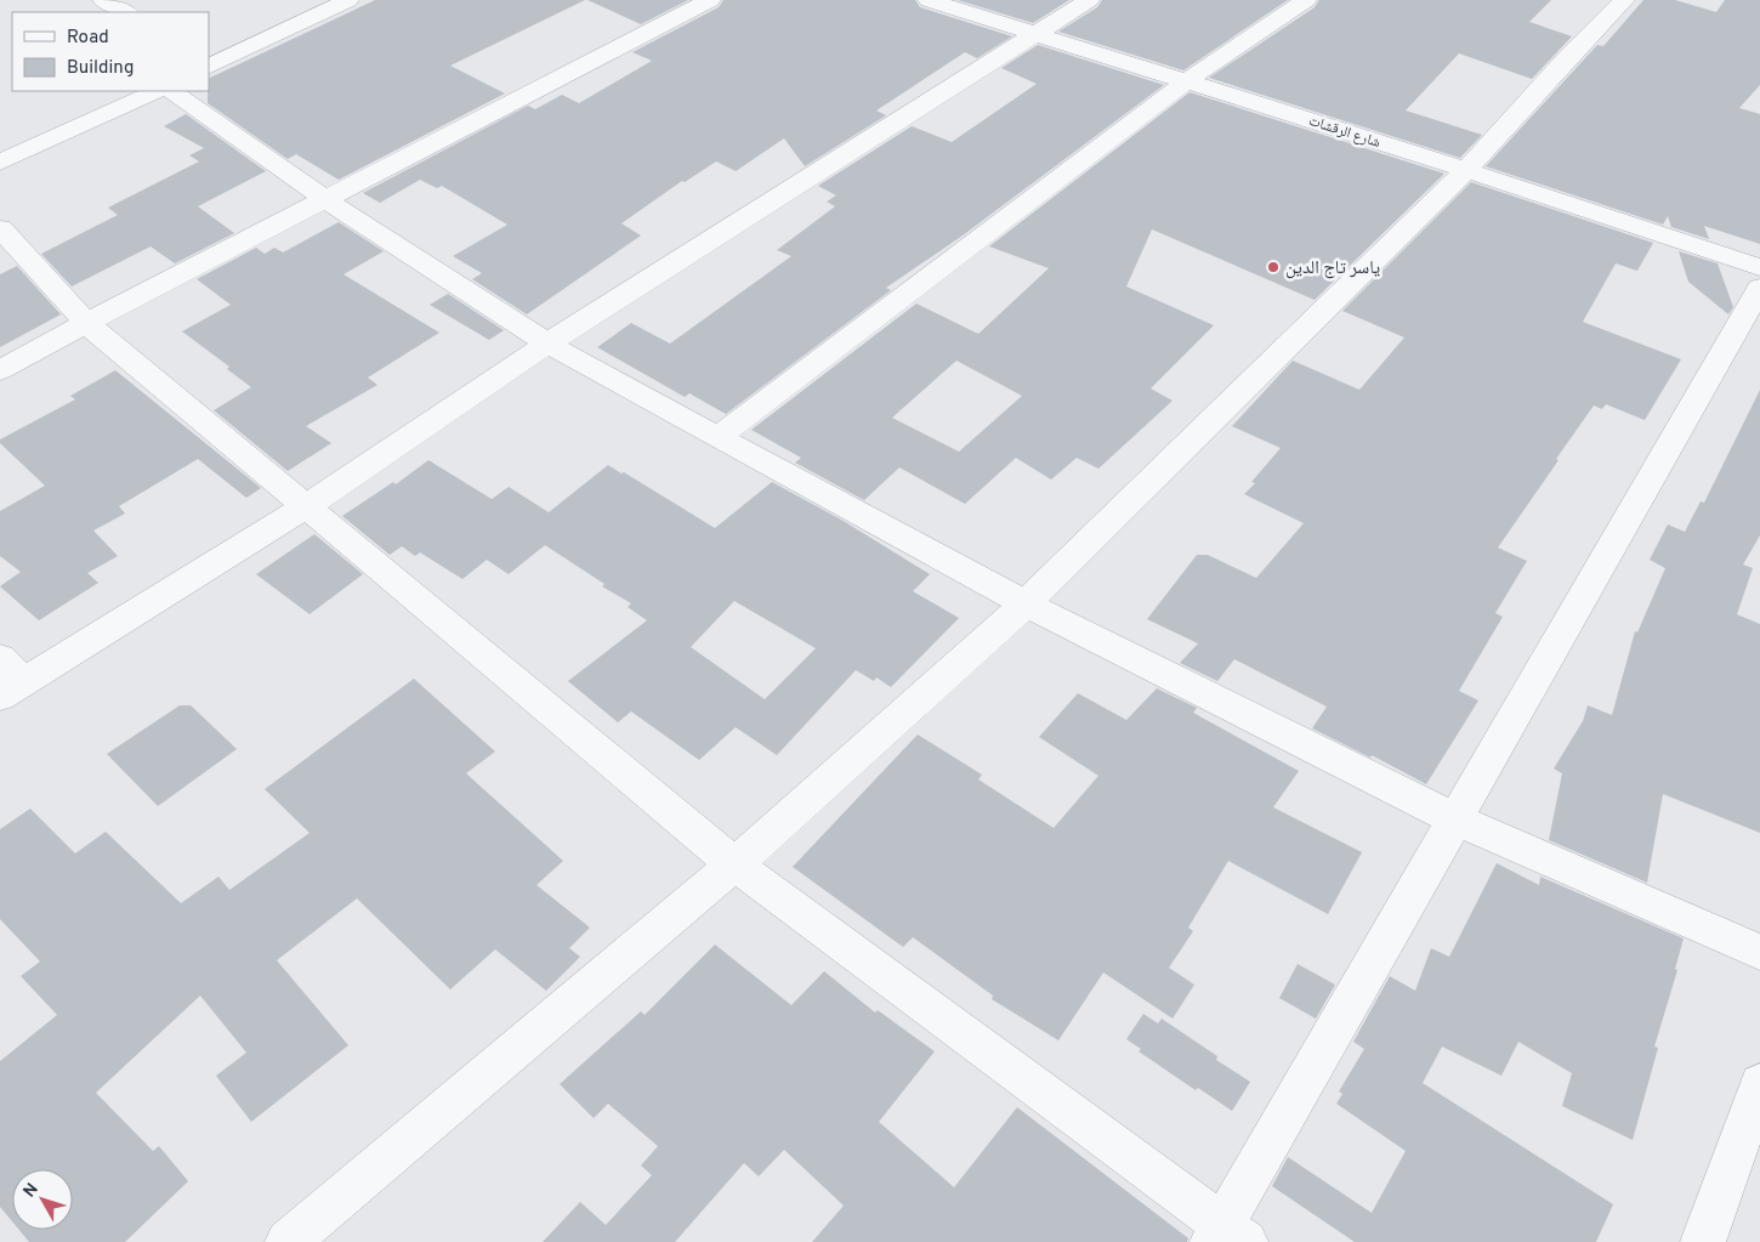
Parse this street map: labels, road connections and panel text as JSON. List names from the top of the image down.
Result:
{
  "streets": {
    "street": ["شارع الرقشات"]
  },
  "places": ["ياسر تاج الدين"],
  "legend": ["Road", "Building"],
  "north": "top left"
}
